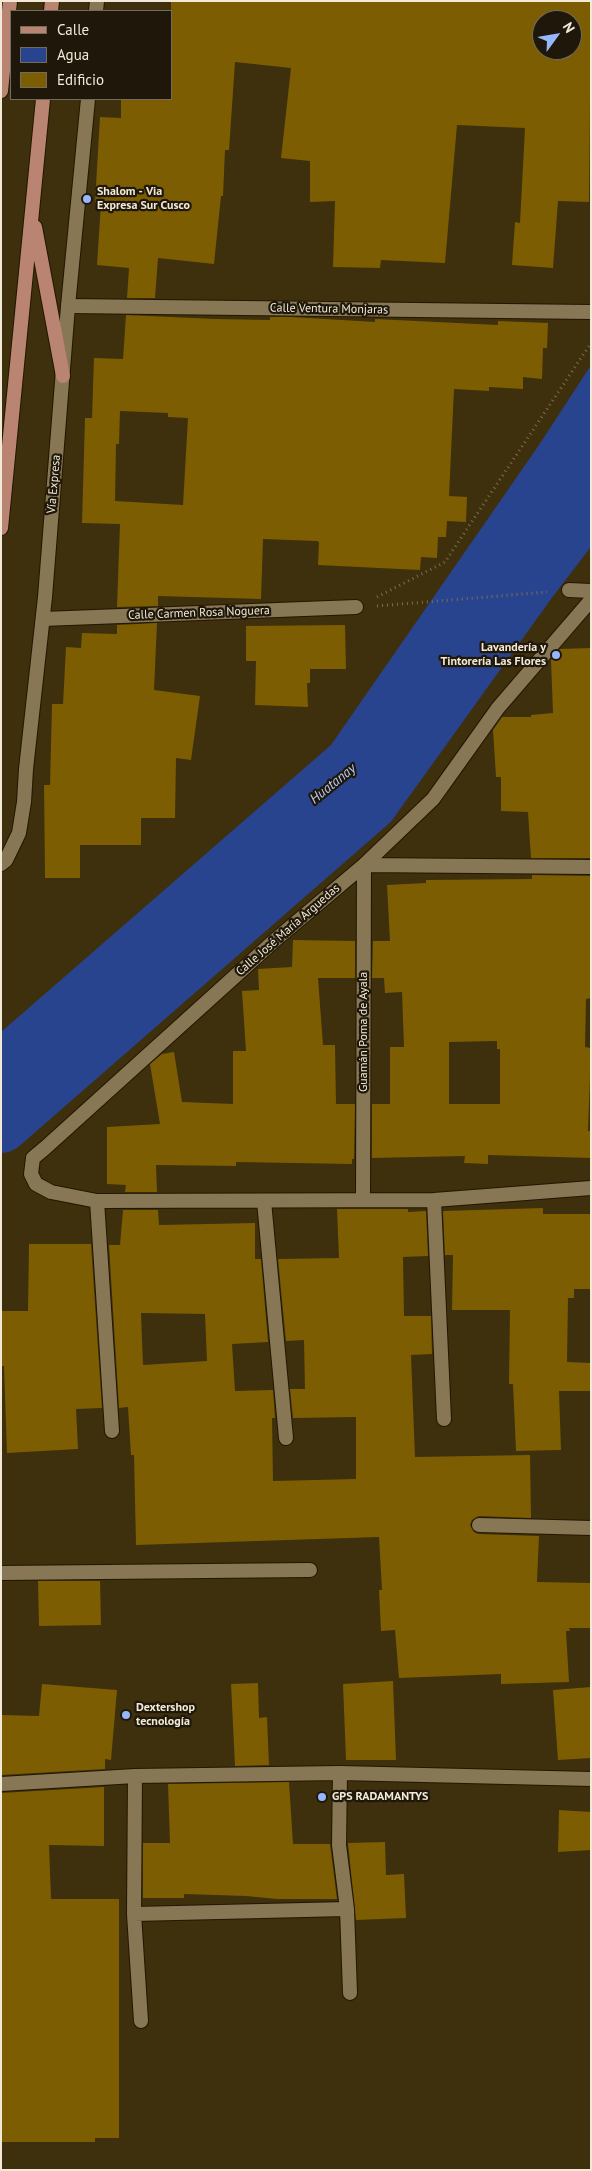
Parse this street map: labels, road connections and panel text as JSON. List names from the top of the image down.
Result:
{
  "streets": {
    "street": [
      "Calle Ventura Monjaras",
      "Vía Expresa",
      "Calle Carmen Rosa Noguera",
      "Calle José María Arguedas",
      "Guamán Poma de Ayala"
    ]
  },
  "crossings": [
    ["Calle Ventura Monjaras", "Vía Expresa"],
    ["Vía Expresa", "Calle Carmen Rosa Noguera"],
    ["Calle José María Arguedas", "Guamán Poma de Ayala"]
  ],
  "water": ["Huatanay"],
  "places": [
    "Shalom - Via Expresa Sur Cusco",
    "Lavandería y Tintorería Las Flores",
    "Dextershop tecnología",
    "GPS RADAMANTYS"
  ],
  "legend": ["Calle", "Agua", "Edificio"],
  "north": "top right"
}
